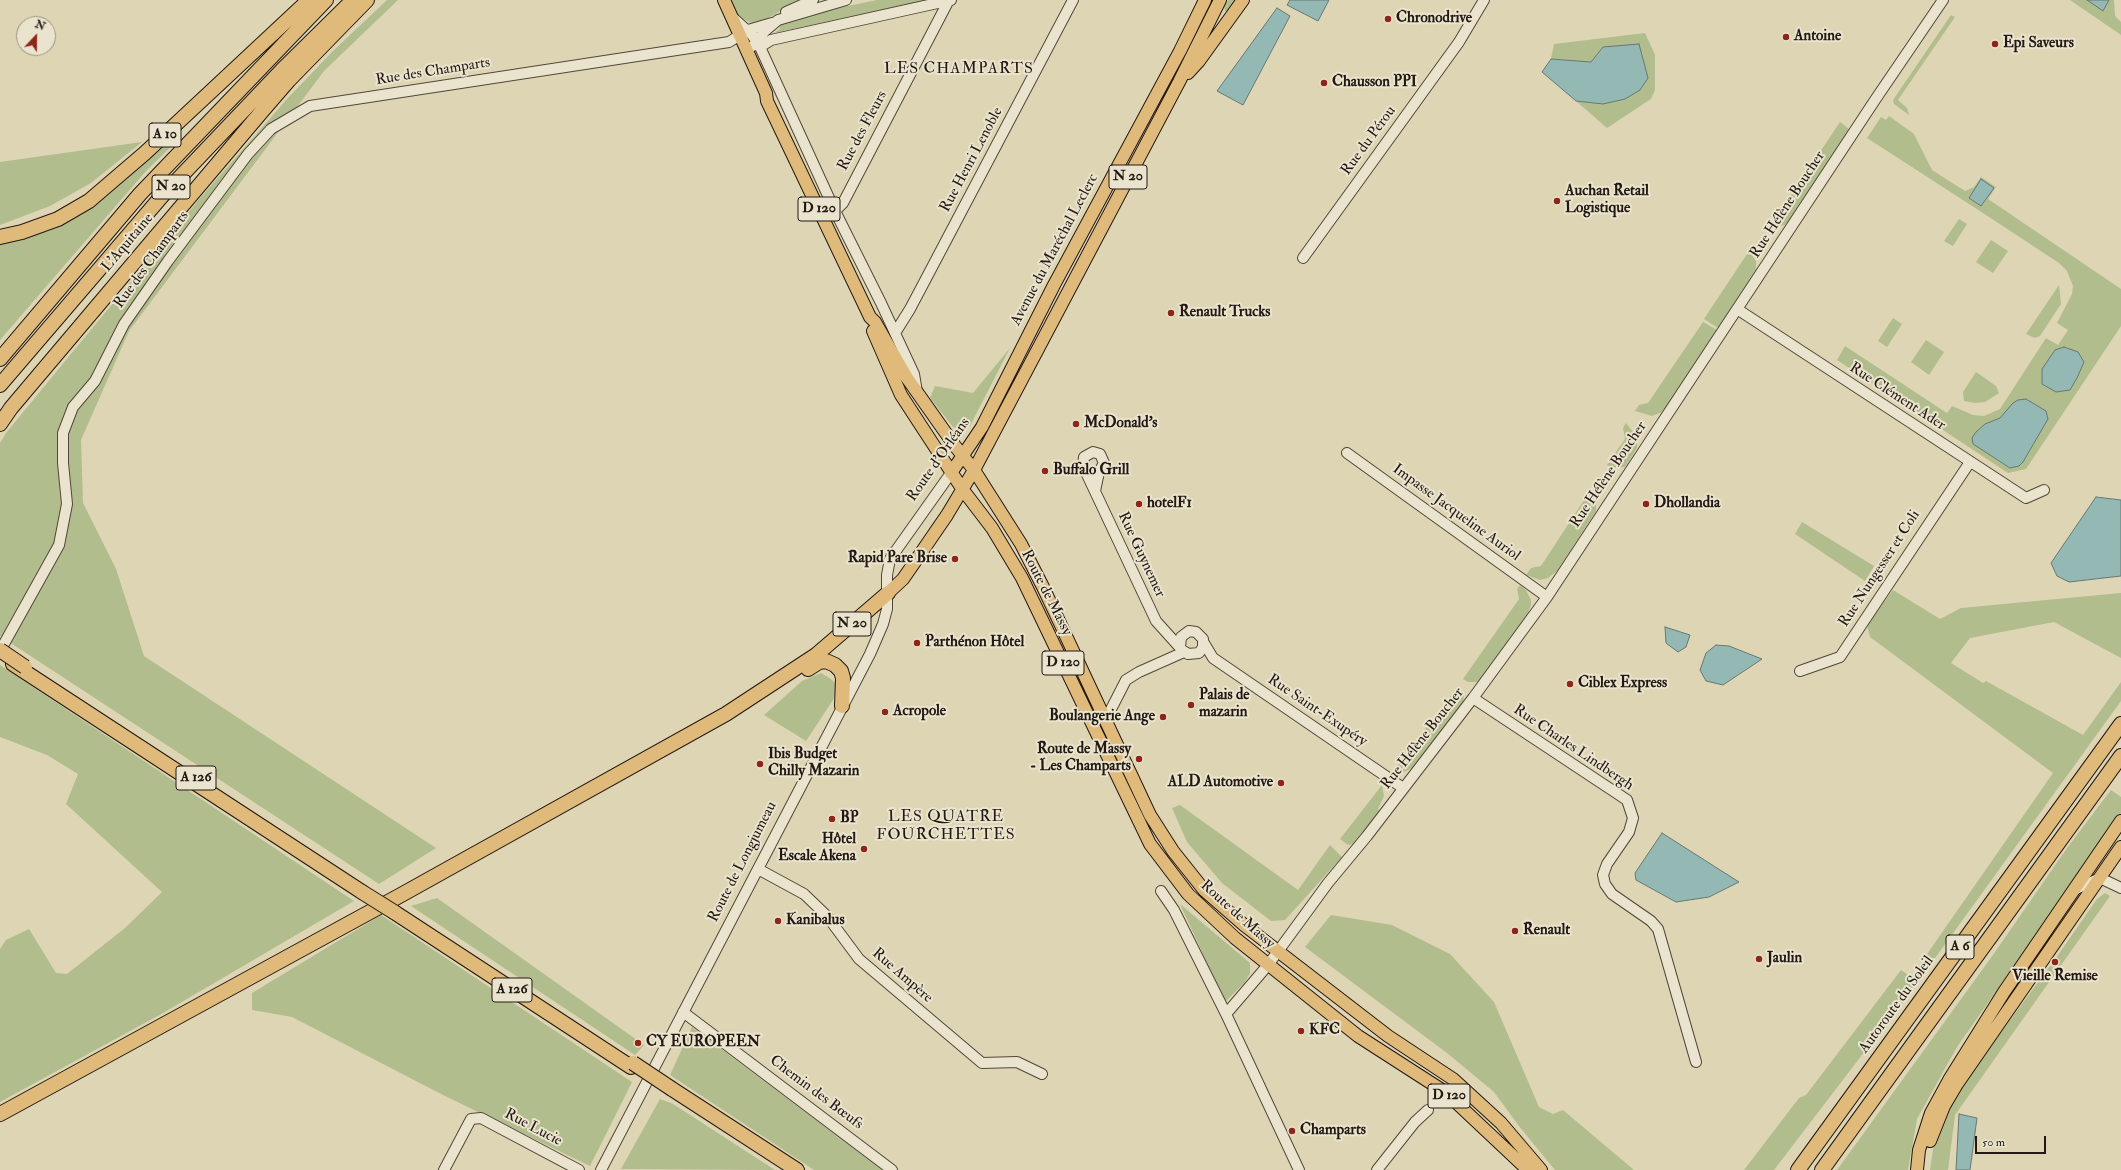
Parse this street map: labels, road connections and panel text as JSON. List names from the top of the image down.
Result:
{
  "streets": {
    "highway": [
      "A 10",
      "N 20",
      "L'Aquitaine",
      "A 126",
      "A 6",
      "Autoroute du Soleil"
    ],
    "main road": [
      "D 120",
      "Avenue du Maréchal Leclerc",
      "Route d'Orléans",
      "Route de Massy"
    ],
    "street": [
      "Rue des Champarts",
      "Rue des Fleurs",
      "Rue du Pérou",
      "Rue Henri Lenoble",
      "Rue Hélène Boucher",
      "Rue Clément Ader",
      "Impasse Jacqueline Auriol",
      "Rue Guynemer",
      "Rue Nungesser et Coli",
      "Rue Saint-Exupéry",
      "Rue Charles Lindbergh",
      "Route de Longjumeau",
      "Rue Ampère",
      "Chemin des Bœufs",
      "Rue Lucie"
    ]
  },
  "crossings": [
    ["Rue des Champarts", "D 120"],
    ["Rue des Champarts", "Route de Massy"],
    ["Rue des Champarts", "A 126"],
    ["Rue des Fleurs", "Route de Massy"],
    ["Rue Henri Lenoble", "Route de Massy"],
    ["N 20", "Route d'Orléans"],
    ["N 20", "Route de Massy"],
    ["N 20", "Route de Longjumeau"],
    ["Rue Hélène Boucher", "Rue Clément Ader"],
    ["Rue Hélène Boucher", "Impasse Jacqueline Auriol"],
    ["Rue Hélène Boucher", "Route de Massy"],
    ["Rue Hélène Boucher", "Rue Saint-Exupéry"],
    ["Rue Hélène Boucher", "Rue Charles Lindbergh"],
    ["D 120", "Route de Massy"],
    ["Avenue du Maréchal Leclerc", "Route d'Orléans"],
    ["Rue Clément Ader", "Rue Nungesser et Coli"],
    ["Route d'Orléans", "Route de Massy"],
    ["Route d'Orléans", "Route de Longjumeau"],
    ["Rue Guynemer", "Rue Saint-Exupéry"],
    ["Route de Longjumeau", "Rue Ampère"],
    ["Route de Longjumeau", "Chemin des Bœufs"]
  ],
  "districts": ["LES CHAMPARTS", "LES QUATRE FOURCHETTES"],
  "places": [
    "Chronodrive",
    "Antoine",
    "Epi Saveurs",
    "Chausson PPI",
    "Auchan Retail Logistique",
    "Renault Trucks",
    "McDonald's",
    "Buffalo Grill",
    "hotelF1",
    "Dhollandia",
    "Rapid Pare Brise",
    "Parthénon Hôtel",
    "Ciblex Express",
    "Palais de mazarin",
    "Acropole",
    "Boulangerie Ange",
    "Route de Massy - Les Champarts",
    "Ibis Budget Chilly Mazarin",
    "ALD Automotive",
    "BP",
    "Hôtel Escale Akena",
    "Kanibalus",
    "Renault",
    "Jaulin",
    "Vieille Remise",
    "KFC",
    "CY EUROPEEN",
    "Champarts"
  ],
  "scale_bar": "50 m",
  "north": "top"
}
